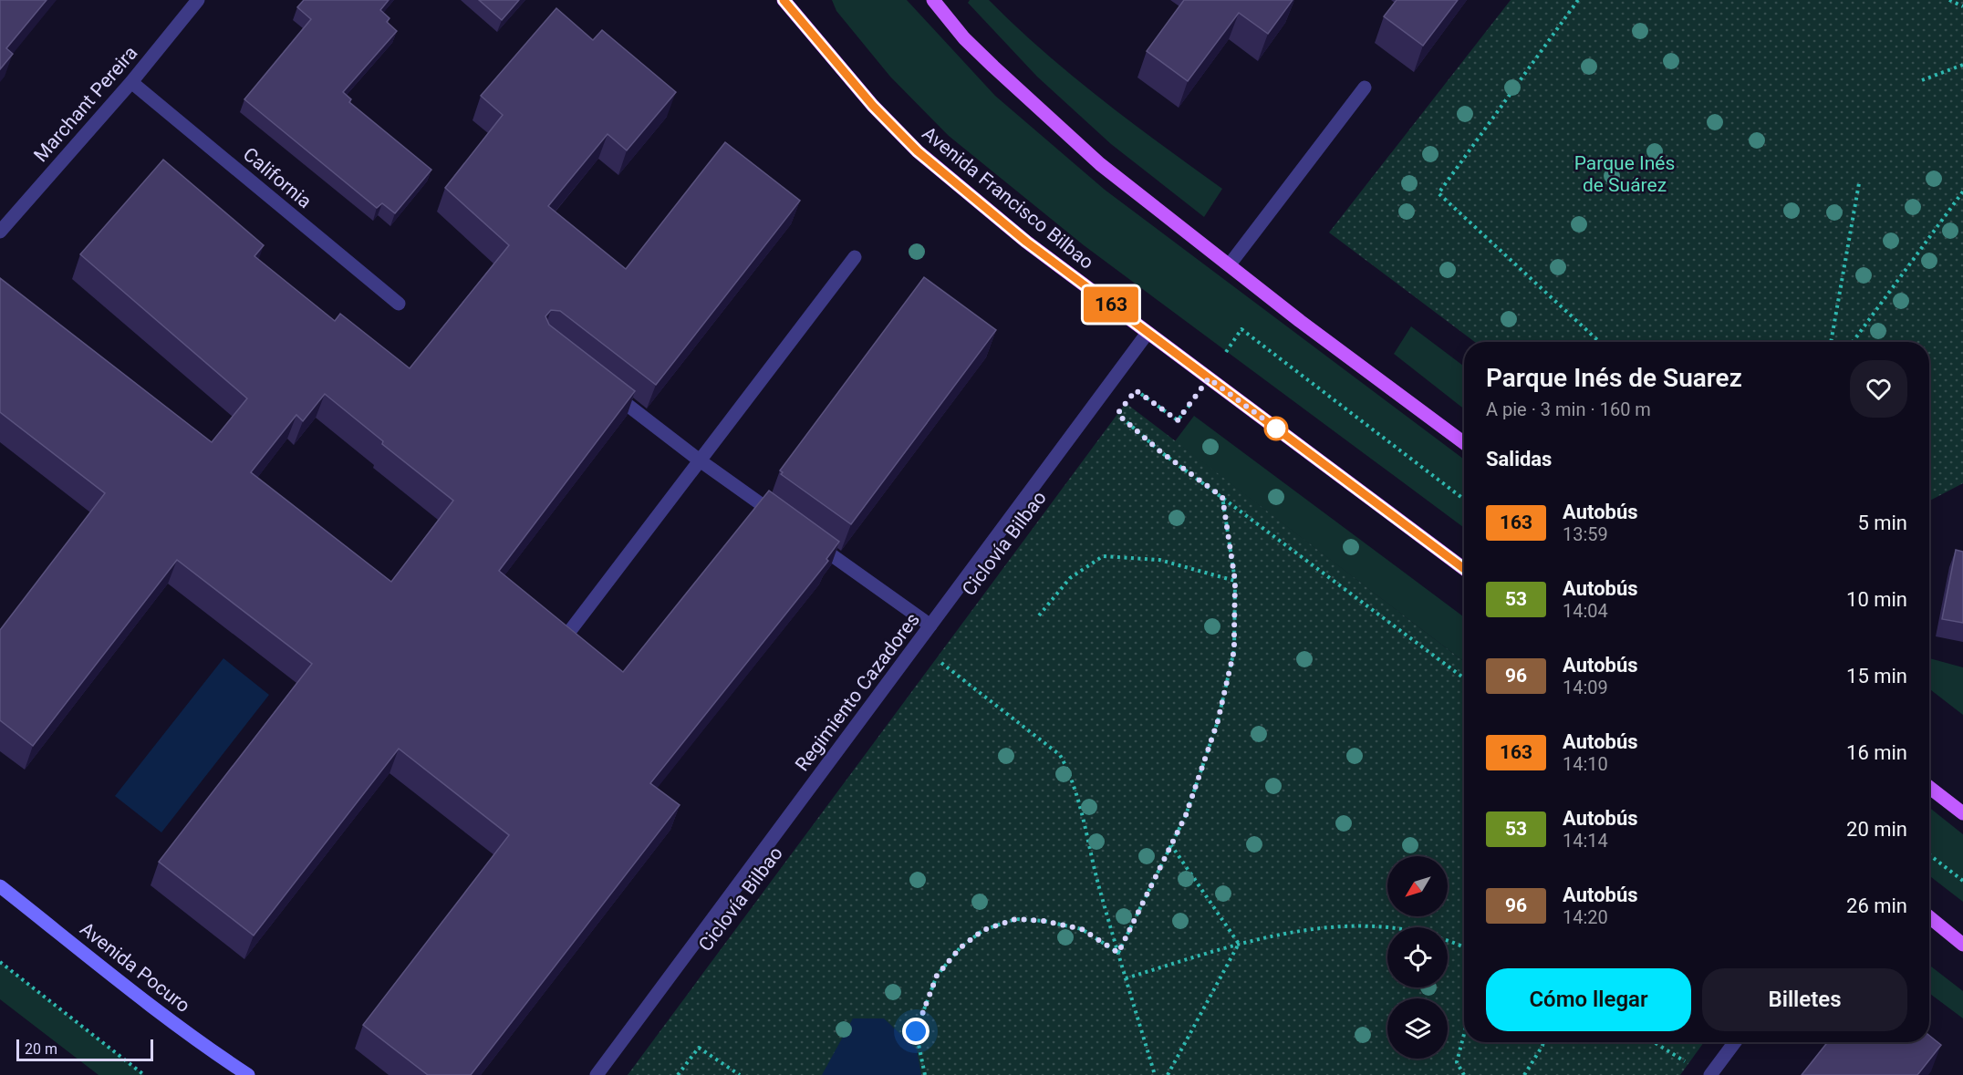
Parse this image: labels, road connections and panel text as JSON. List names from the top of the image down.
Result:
{
  "streets": {
    "main road": ["Avenida Francisco Bilbao", "Avenida Pocuro"],
    "street": ["Marchant Pereira", "California", "Regimiento Cazadores"]
  },
  "crossings": [
    ["Marchant Pereira", "California"],
    ["Avenida Francisco Bilbao", "Regimiento Cazadores"]
  ],
  "parks": ["Parque Inés de Suárez"],
  "lines": ["bus line 163"],
  "scale_bar": "20 m",
  "north": "bottom left",
  "page": {
    "on_map": "163",
    "heading": [
      ["Parque Inés de Suarez", "A pie · 3 min · 160 m"],
      "Salidas"
    ],
    "list": [
      {
        "mark": "163",
        "name": "Autobús",
        "note": "13:59",
        "value": "5 min"
      },
      {
        "mark": "53",
        "name": "Autobús",
        "note": "14:04",
        "value": "10 min"
      },
      {
        "mark": "96",
        "name": "Autobús",
        "note": "14:09",
        "value": "15 min"
      },
      {
        "mark": "163",
        "name": "Autobús",
        "note": "14:10",
        "value": "16 min"
      },
      {
        "mark": "53",
        "name": "Autobús",
        "note": "14:14",
        "value": "20 min"
      },
      {
        "mark": "96",
        "name": "Autobús",
        "note": "14:20",
        "value": "26 min"
      }
    ],
    "buttons": ["Cómo llegar", "Billetes"],
    "scale": "20 m"
  }
}
